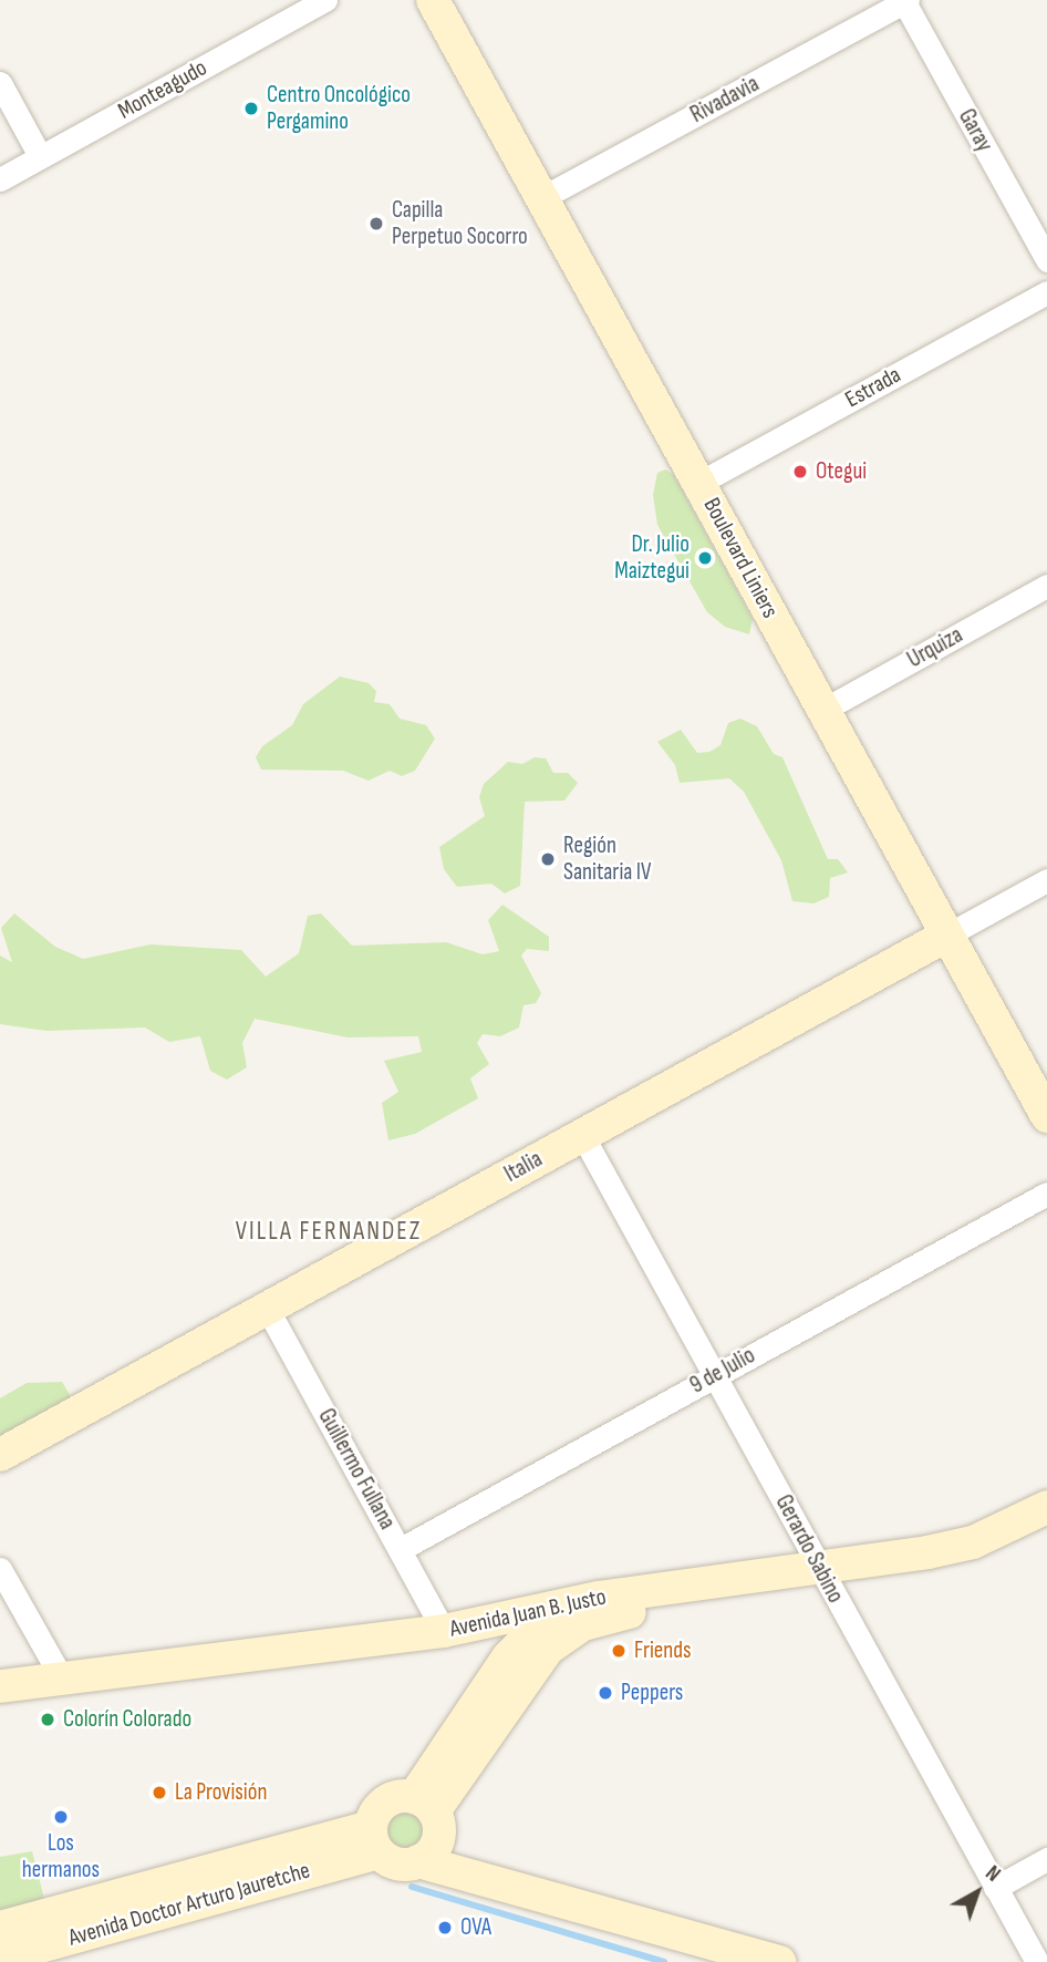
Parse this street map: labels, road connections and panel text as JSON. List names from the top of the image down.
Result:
{
  "streets": {
    "main road": [
      "Boulevard Liniers",
      "Italia",
      "Avenida Juan B. Justo",
      "Avenida Doctor Arturo Jauretche"
    ],
    "street": [
      "Monteagudo",
      "Rivadavia",
      "Garay",
      "Estrada",
      "Urquiza",
      "9 de Julio",
      "Guillermo Fullana",
      "Gerardo Sabino"
    ]
  },
  "crossings": [
    ["Rivadavia", "Garay"],
    ["Rivadavia", "Boulevard Liniers"],
    ["Estrada", "Boulevard Liniers"],
    ["Boulevard Liniers", "Urquiza"],
    ["Boulevard Liniers", "Italia"],
    ["Italia", "Guillermo Fullana"],
    ["Italia", "Gerardo Sabino"],
    ["9 de Julio", "Guillermo Fullana"],
    ["9 de Julio", "Gerardo Sabino"],
    ["Guillermo Fullana", "Avenida Juan B. Justo"],
    ["Gerardo Sabino", "Avenida Juan B. Justo"],
    ["Avenida Juan B. Justo", "Avenida Doctor Arturo Jauretche"]
  ],
  "districts": ["VILLA FERNANDEZ"],
  "places": [
    "Centro Oncológico Pergamino",
    "Capilla Perpetuo Socorro",
    "Otegui",
    "Dr. Julio Maiztegui",
    "Región Sanitaria IV",
    "Friends",
    "Peppers",
    "Colorín Colorado",
    "La Provisión",
    "Los hermanos",
    "OVA"
  ],
  "north": "top right"
}
